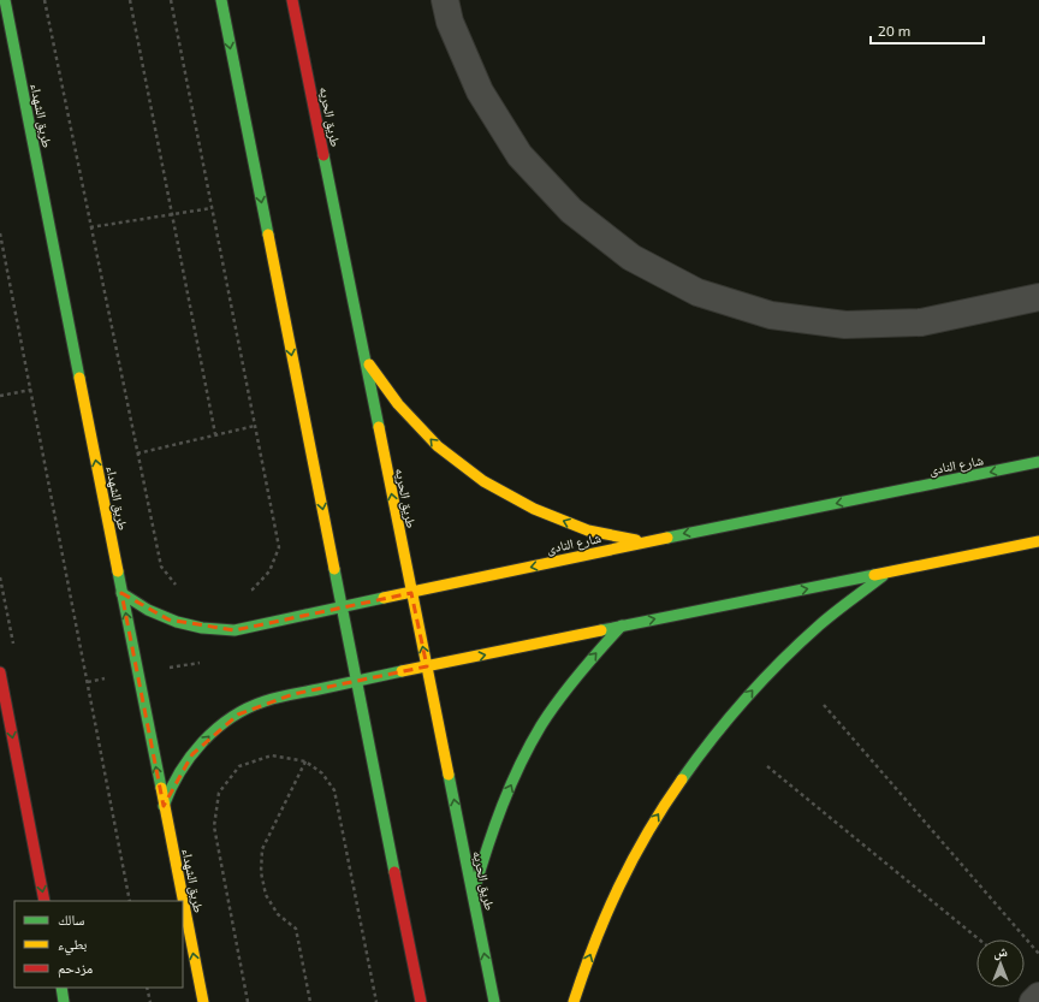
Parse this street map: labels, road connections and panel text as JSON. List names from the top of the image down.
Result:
{
  "streets": {
    "street": ["طريق الشهداء", "طريق الحريه", "شارع النادى"]
  },
  "crossings": [
    ["طريق الشهداء", "شارع النادى"],
    ["طريق الحريه", "شارع النادى"]
  ],
  "one_way": ["طريق الشهداء"],
  "legend": ["سالك", "بطيء", "مزدحم"],
  "scale_bar": "20 m",
  "north": "top"
}
